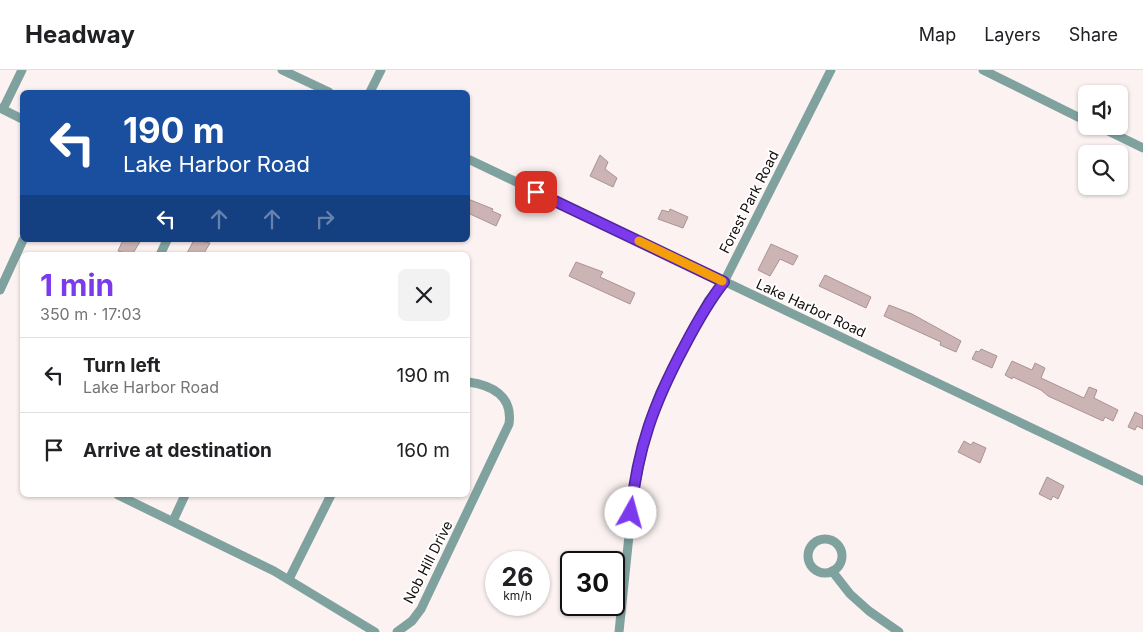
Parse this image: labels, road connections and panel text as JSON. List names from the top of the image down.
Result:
{
  "streets": {
    "street": ["Forest Park Road", "Lake Harbor Road", "Nob Hill Drive"]
  },
  "crossings": [
    ["Forest Park Road", "Lake Harbor Road"]
  ],
  "page": {
    "header": "Headway",
    "nav": ["Map", "Layers", "Share"],
    "turn": ["190 m", "Lake Harbor Road"],
    "heading": ["1 min", "350 m · 17:03"],
    "list": [
      {
        "name": "Turn left",
        "note": "Lake Harbor Road",
        "value": "190 m"
      },
      {
        "name": "Arrive at destination",
        "value": "160 m"
      }
    ],
    "speed": "26 km/h",
    "limit": "30"
  }
}
